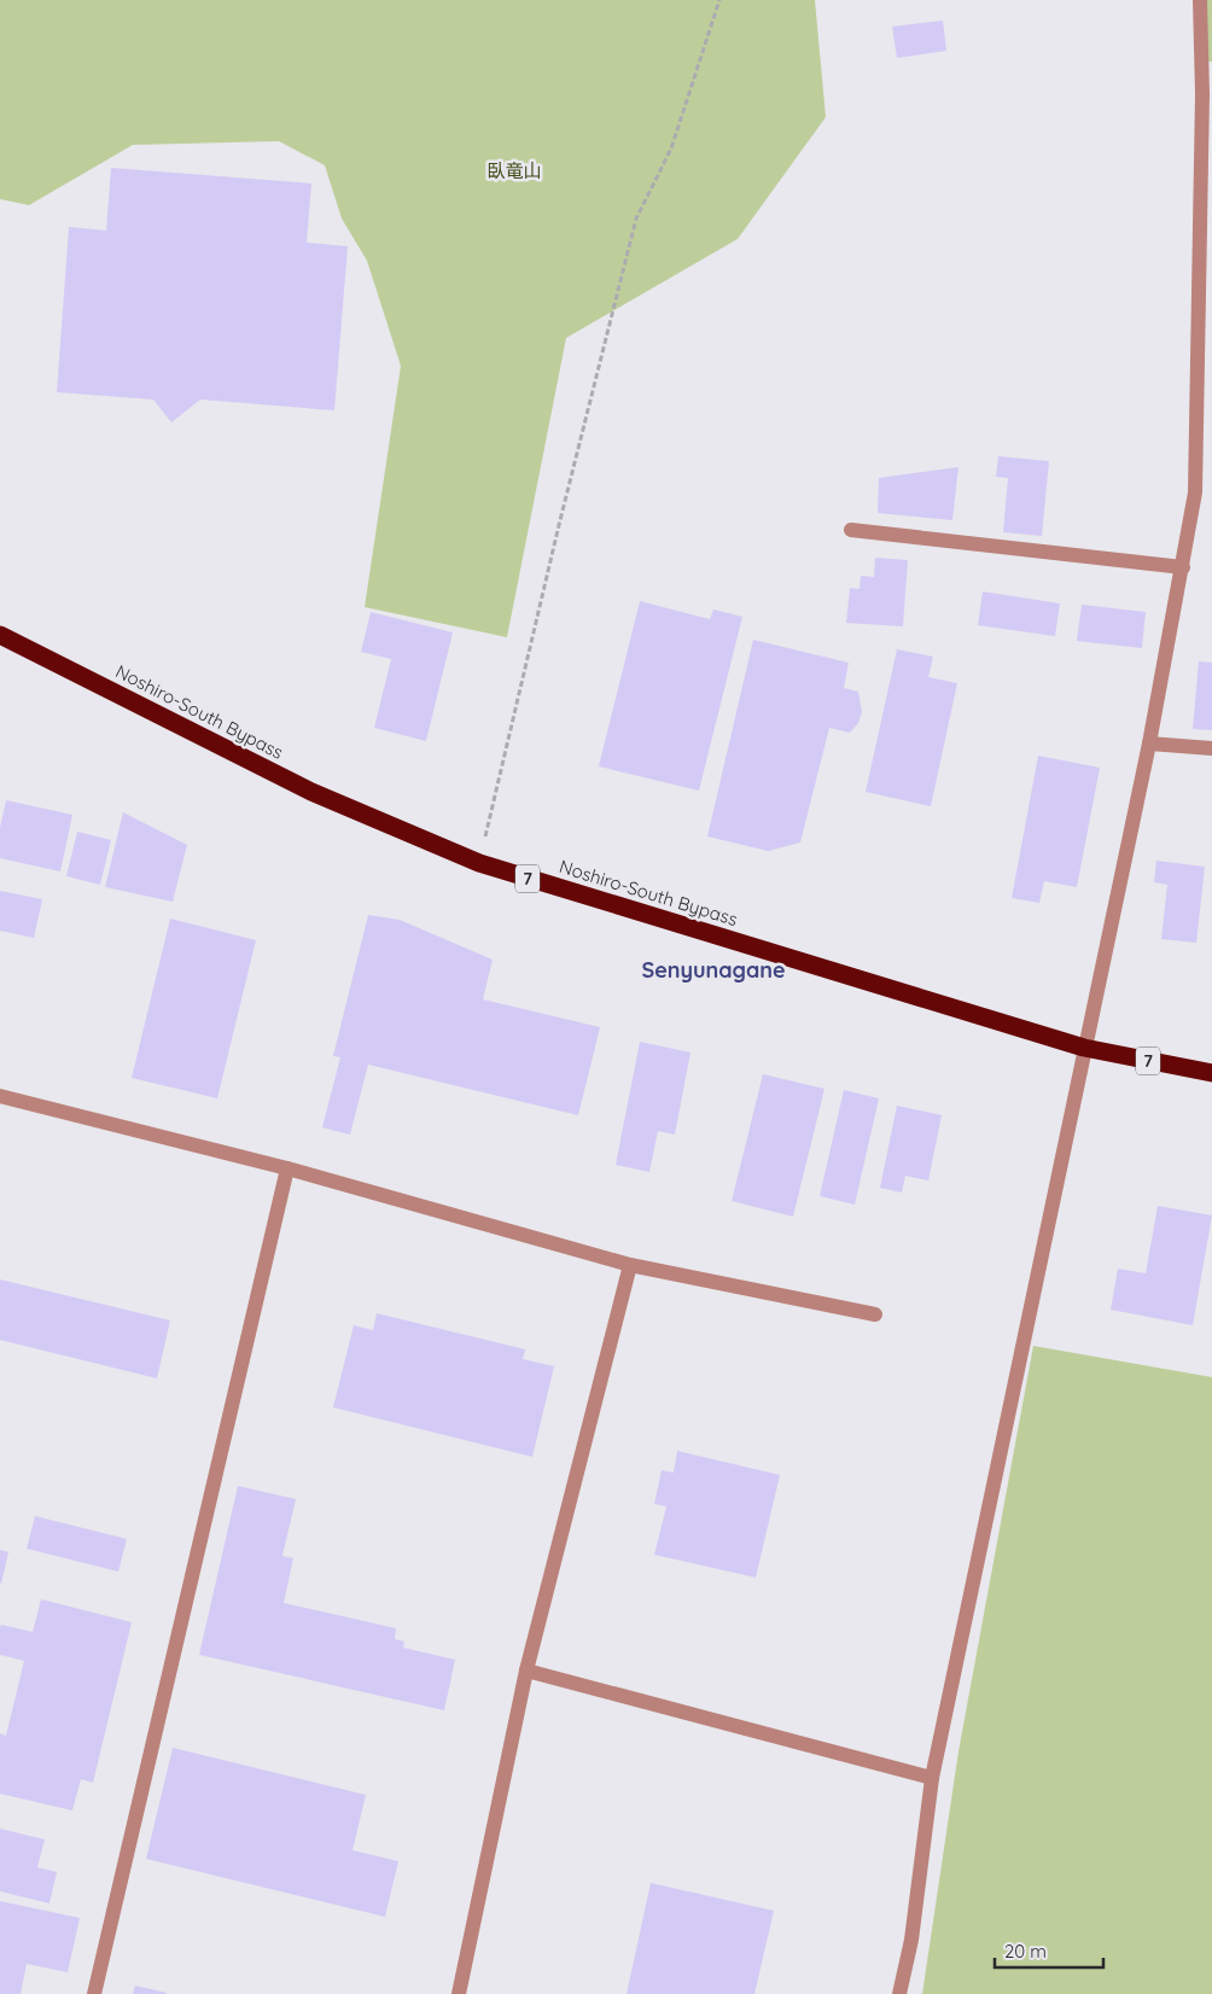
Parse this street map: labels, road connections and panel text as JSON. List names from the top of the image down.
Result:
{
  "streets": {
    "highway": ["Noshiro-South Bypass", "7"]
  },
  "districts": ["Senyunagane"],
  "parks": ["臥竜山"],
  "scale_bar": "20 m"
}
